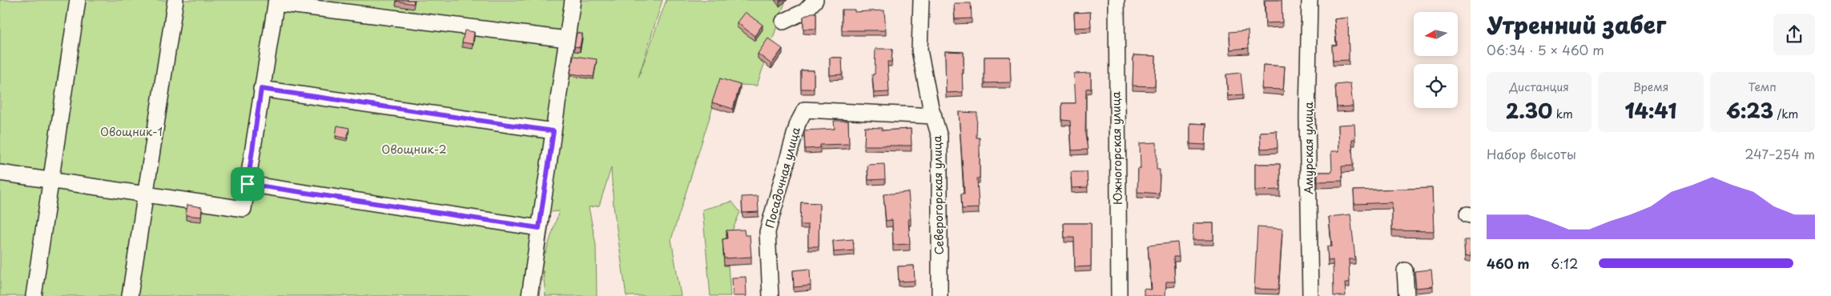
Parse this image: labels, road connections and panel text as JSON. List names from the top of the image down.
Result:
{
  "streets": {
    "street": [
      "Южногорская улица",
      "Амурская улица",
      "Посадочная улица",
      "Северогорская улица"
    ]
  },
  "crossings": [
    ["Посадочная улица", "Северогорская улица"]
  ],
  "parks": ["Овощник-1", "Овощник-2"],
  "north": "left",
  "page": {
    "heading": ["Утренний забег", "06:34 · 5 × 460 m"],
    "stats": [
      ["Дистанция", "2.30 km"],
      ["Время", "14:41"],
      ["Темп", "6:23 /km"]
    ],
    "chart": ["Набор высоты", "247–254 m"],
    "list": [
      {
        "name": "460 m",
        "note": "6:12"
      }
    ]
  }
}
